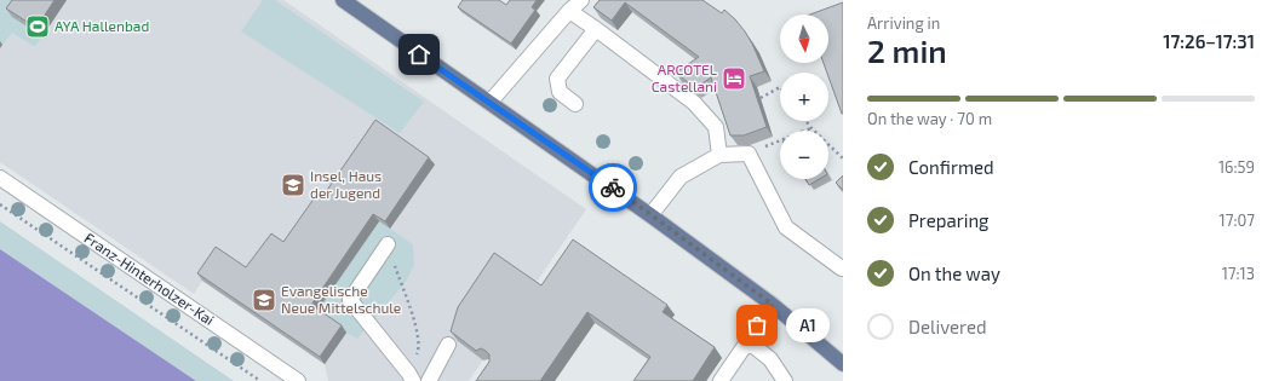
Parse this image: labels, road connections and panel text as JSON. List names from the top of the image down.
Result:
{
  "streets": {
    "street": ["Franz-Hinterholzer-Kai"]
  },
  "places": {
    "sports": ["AYA Hallenbad"],
    "hotel": ["ARCOTEL Castellani"],
    "school or university": ["Insel, Haus der Jugend", "Evangelische Neue Mittelschule"],
    "other": ["A1"]
  },
  "north": "bottom",
  "page": {
    "heading": ["2 min", "Arriving in", "17:26–17:31"],
    "map_buttons": ["+", "−"],
    "bar": "On the way · 70 m",
    "list": [
      ["Confirmed", "16:59"],
      ["Preparing", "17:07"],
      ["On the way", "17:13"],
      "Delivered"
    ],
    "bubble": "A1"
  }
}
